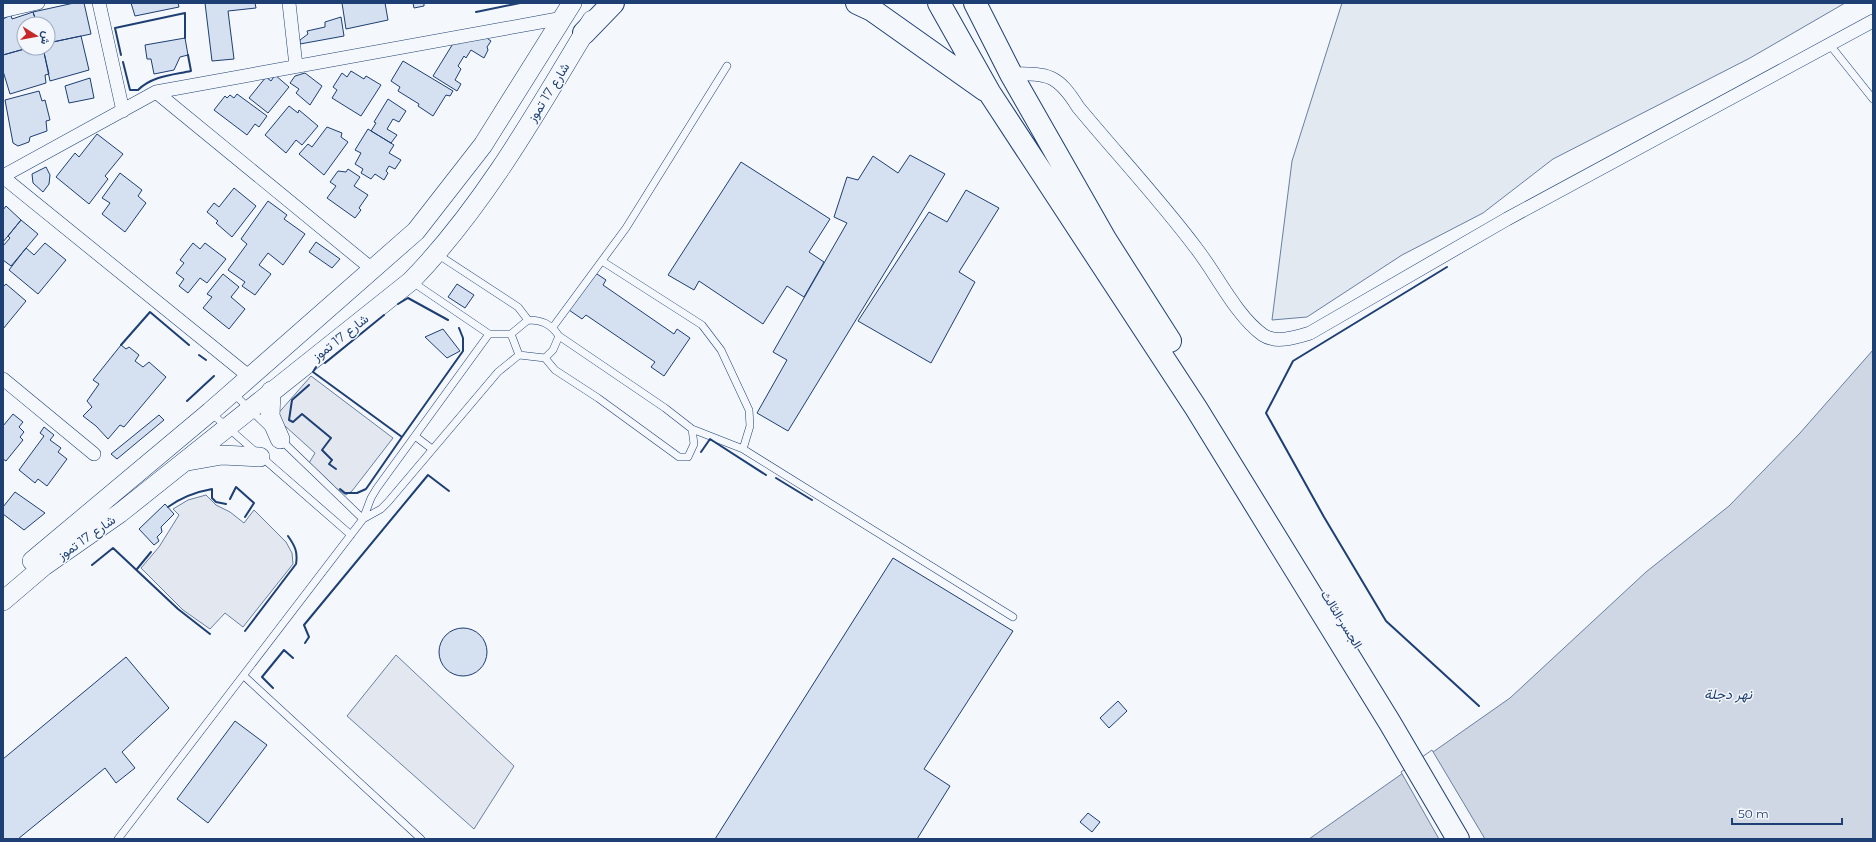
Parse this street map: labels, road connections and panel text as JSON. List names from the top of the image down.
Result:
{
  "streets": {
    "highway": ["الجسر الثالث"],
    "main road": ["شارع 17 تموز"]
  },
  "water": ["نهر دجلة"],
  "scale_bar": "50 m",
  "north": "right"
}
